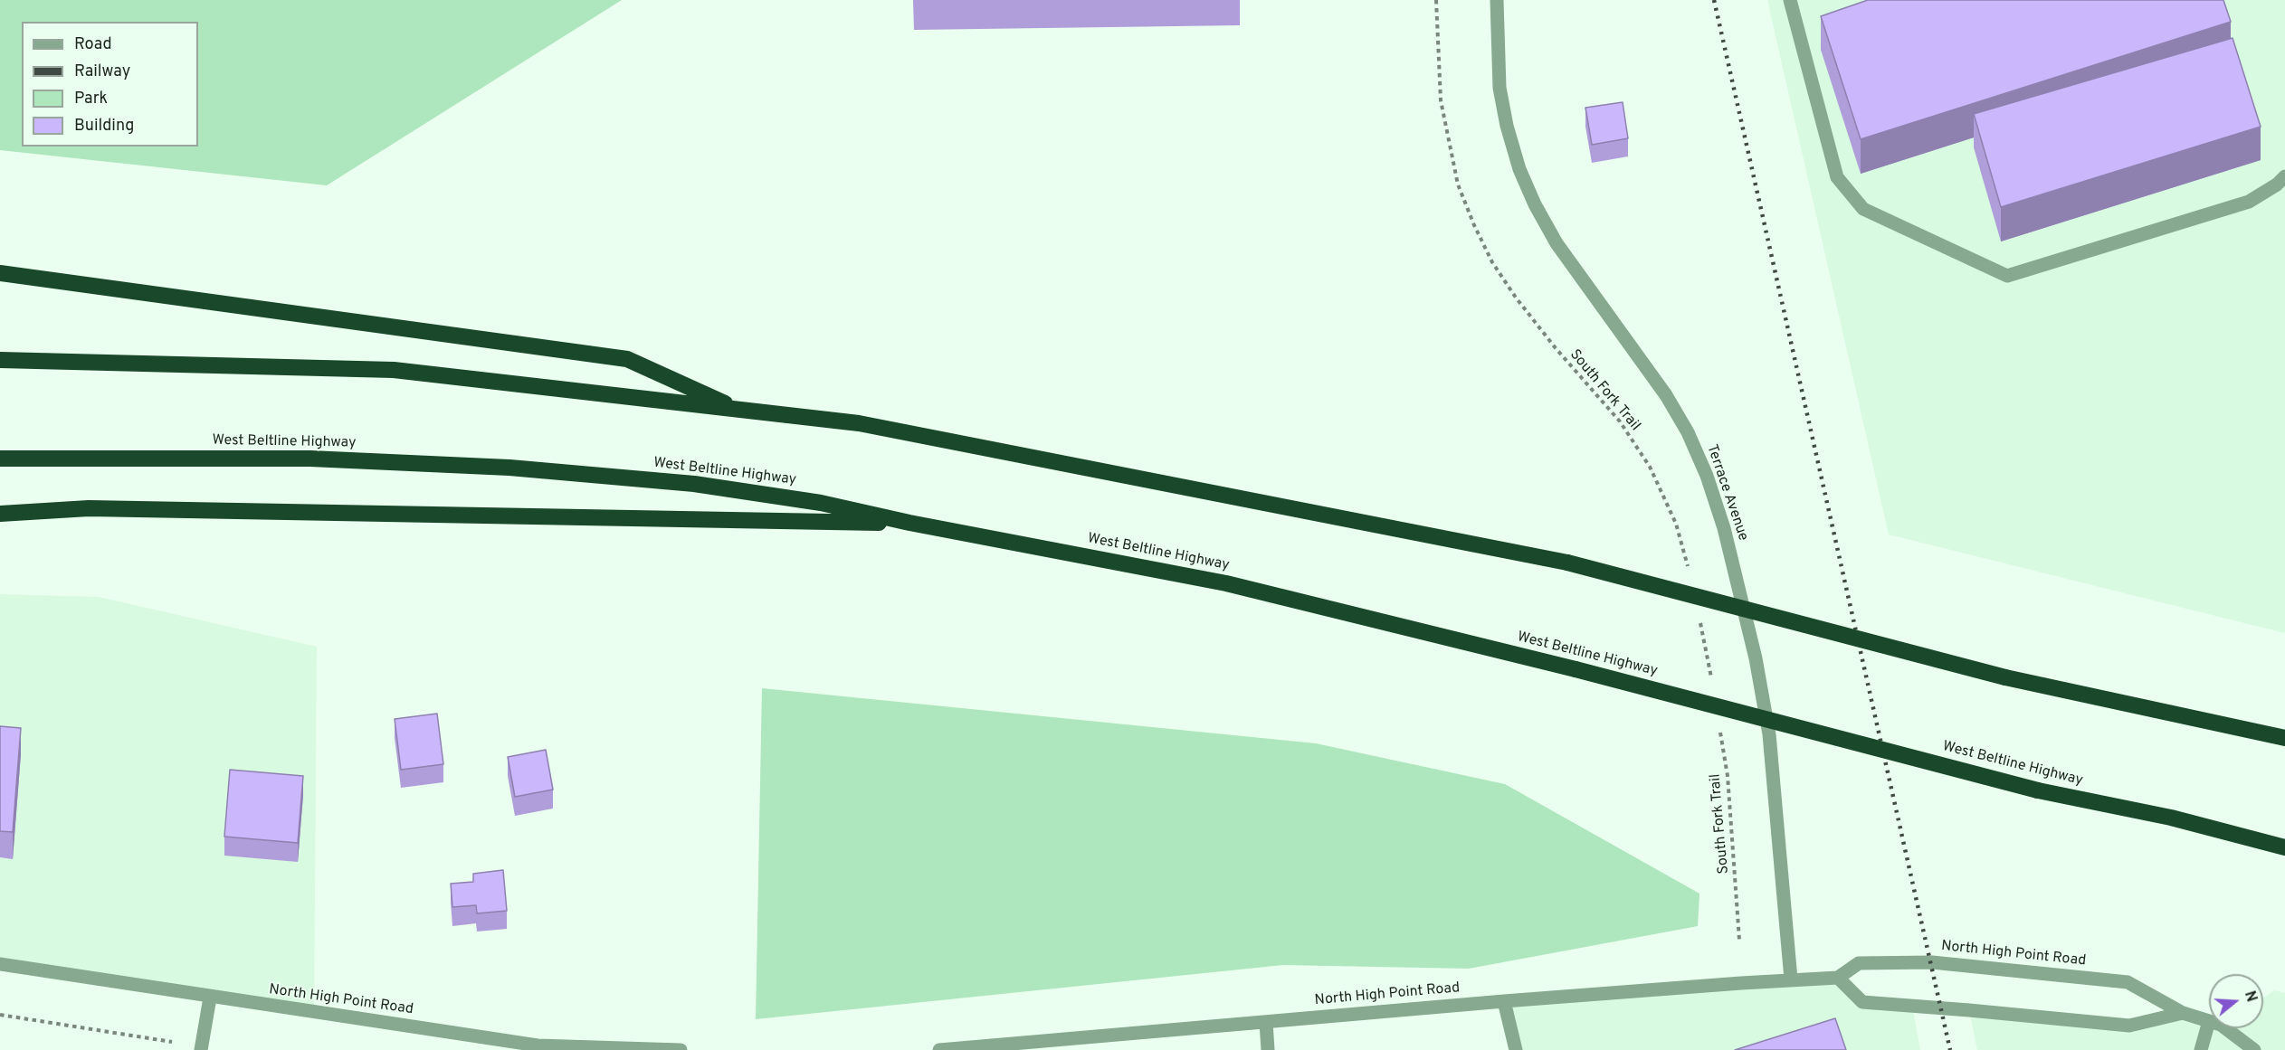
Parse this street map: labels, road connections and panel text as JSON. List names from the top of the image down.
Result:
{
  "streets": {
    "highway": ["West Beltline Highway"],
    "street": ["Terrace Avenue", "North High Point Road"],
    "path": ["South Fork Trail"]
  },
  "crossings": [
    ["Terrace Avenue", "North High Point Road"]
  ],
  "legend": [
    "Road",
    "Railway",
    "Park",
    "Building"
  ],
  "north": "right"
}
